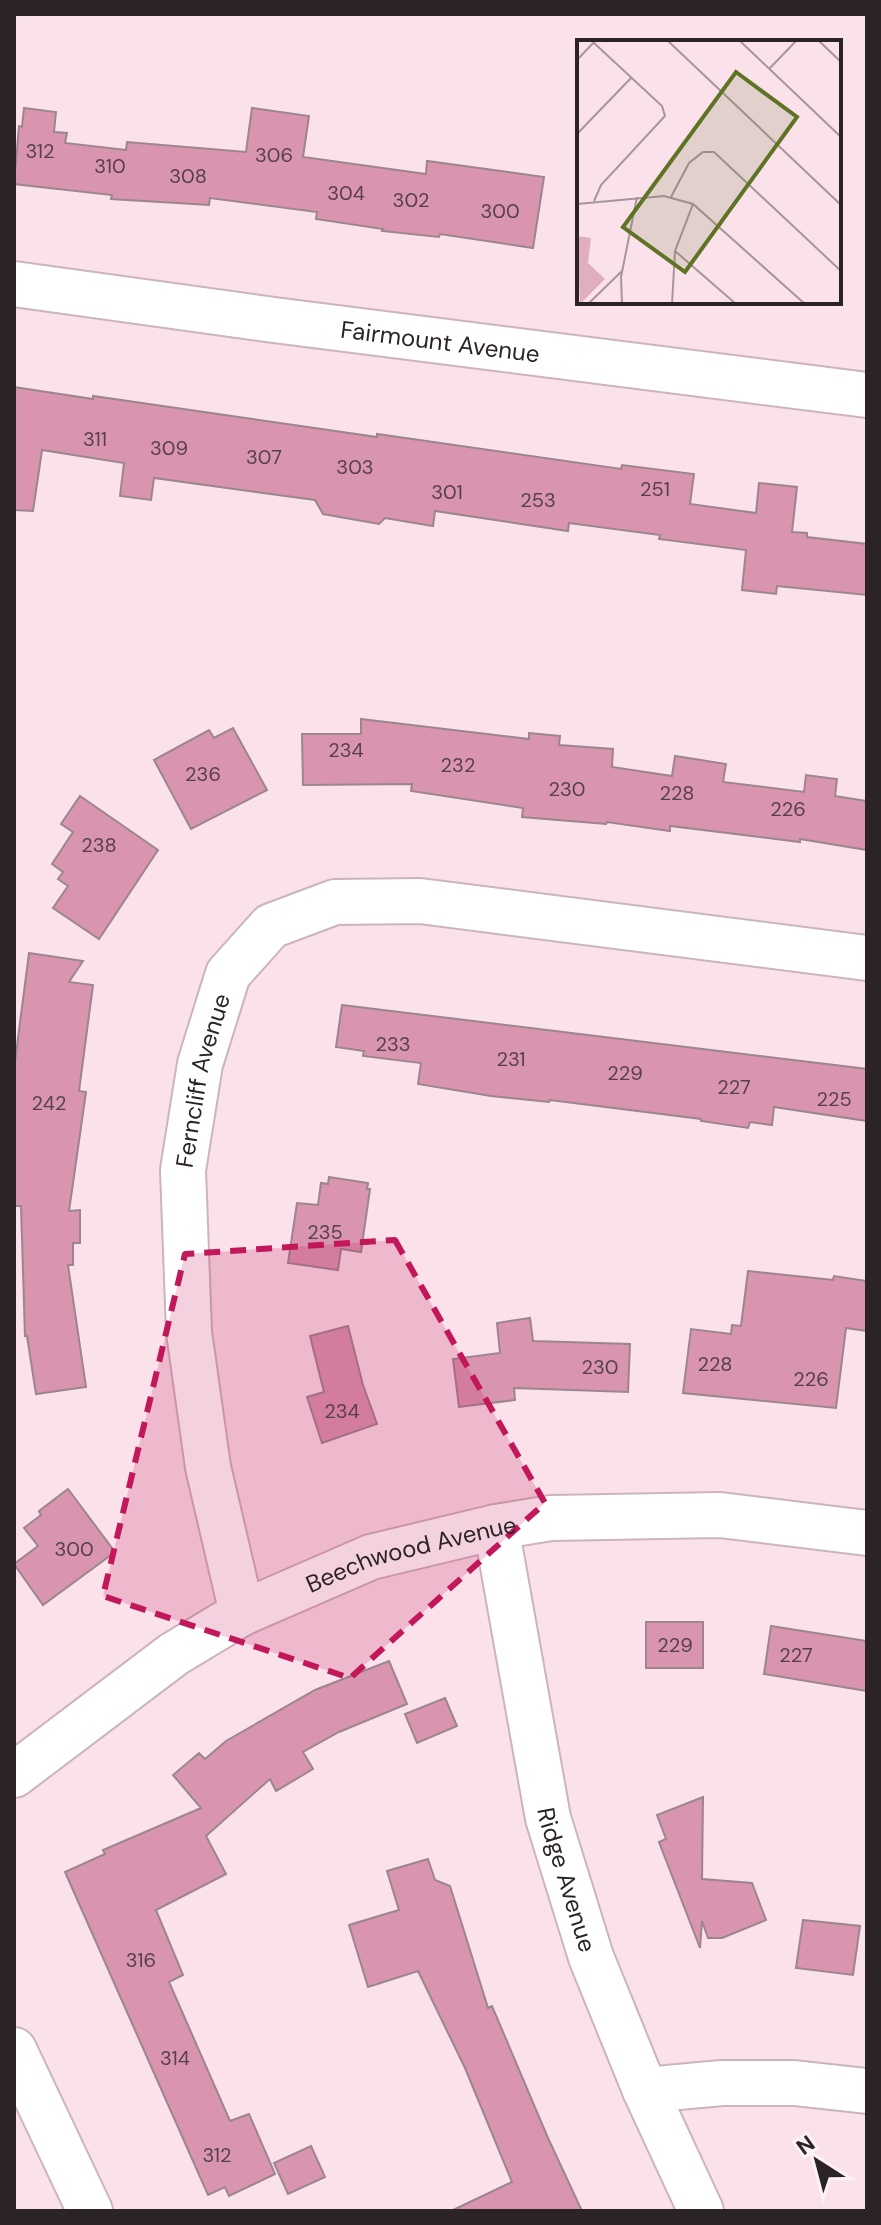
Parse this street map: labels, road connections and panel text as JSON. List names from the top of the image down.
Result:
{
  "streets": {
    "street": [
      "Fairmount Avenue",
      "Ferncliff Avenue",
      "Beechwood Avenue",
      "Ridge Avenue"
    ]
  },
  "crossings": [
    ["Ferncliff Avenue", "Beechwood Avenue"],
    ["Beechwood Avenue", "Ridge Avenue"]
  ],
  "house_numbers": [
    "312",
    "306",
    "310",
    "308",
    "304",
    "302",
    "300",
    "311",
    "309",
    "307",
    "303",
    "251",
    "301",
    "253",
    "234",
    "232",
    "236",
    "230",
    "228",
    "226",
    "238",
    "233",
    "231",
    "229",
    "227",
    "225",
    "242",
    "235",
    "228",
    "230",
    "226",
    "234",
    "300",
    "229",
    "227",
    "316",
    "314",
    "312"
  ],
  "north": "top left"
}
